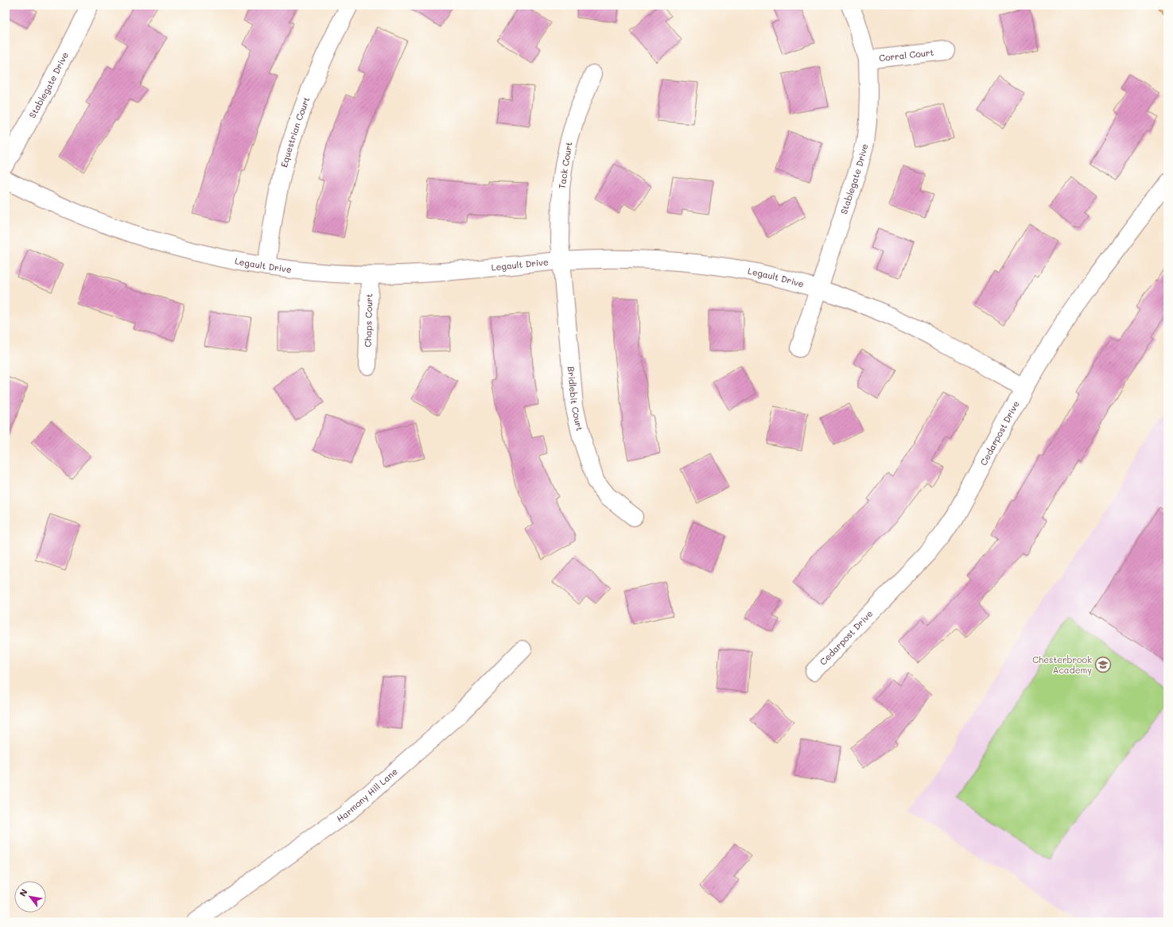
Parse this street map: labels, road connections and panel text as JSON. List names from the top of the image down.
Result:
{
  "streets": {
    "street": [
      "Corral Court",
      "Stablegate Drive",
      "Equestrian Court",
      "Tack Court",
      "Legault Drive",
      "Chaps Court",
      "Bridlebit Court",
      "Cedarpost Drive",
      "Harmony Hill Lane"
    ]
  },
  "crossings": [
    ["Corral Court", "Stablegate Drive"],
    ["Stablegate Drive", "Legault Drive"],
    ["Equestrian Court", "Legault Drive"],
    ["Tack Court", "Legault Drive"],
    ["Tack Court", "Bridlebit Court"],
    ["Legault Drive", "Chaps Court"],
    ["Legault Drive", "Bridlebit Court"],
    ["Legault Drive", "Cedarpost Drive"]
  ],
  "places": {
    "school or university": ["Chesterbrook Academy"]
  },
  "north": "top left"
}
